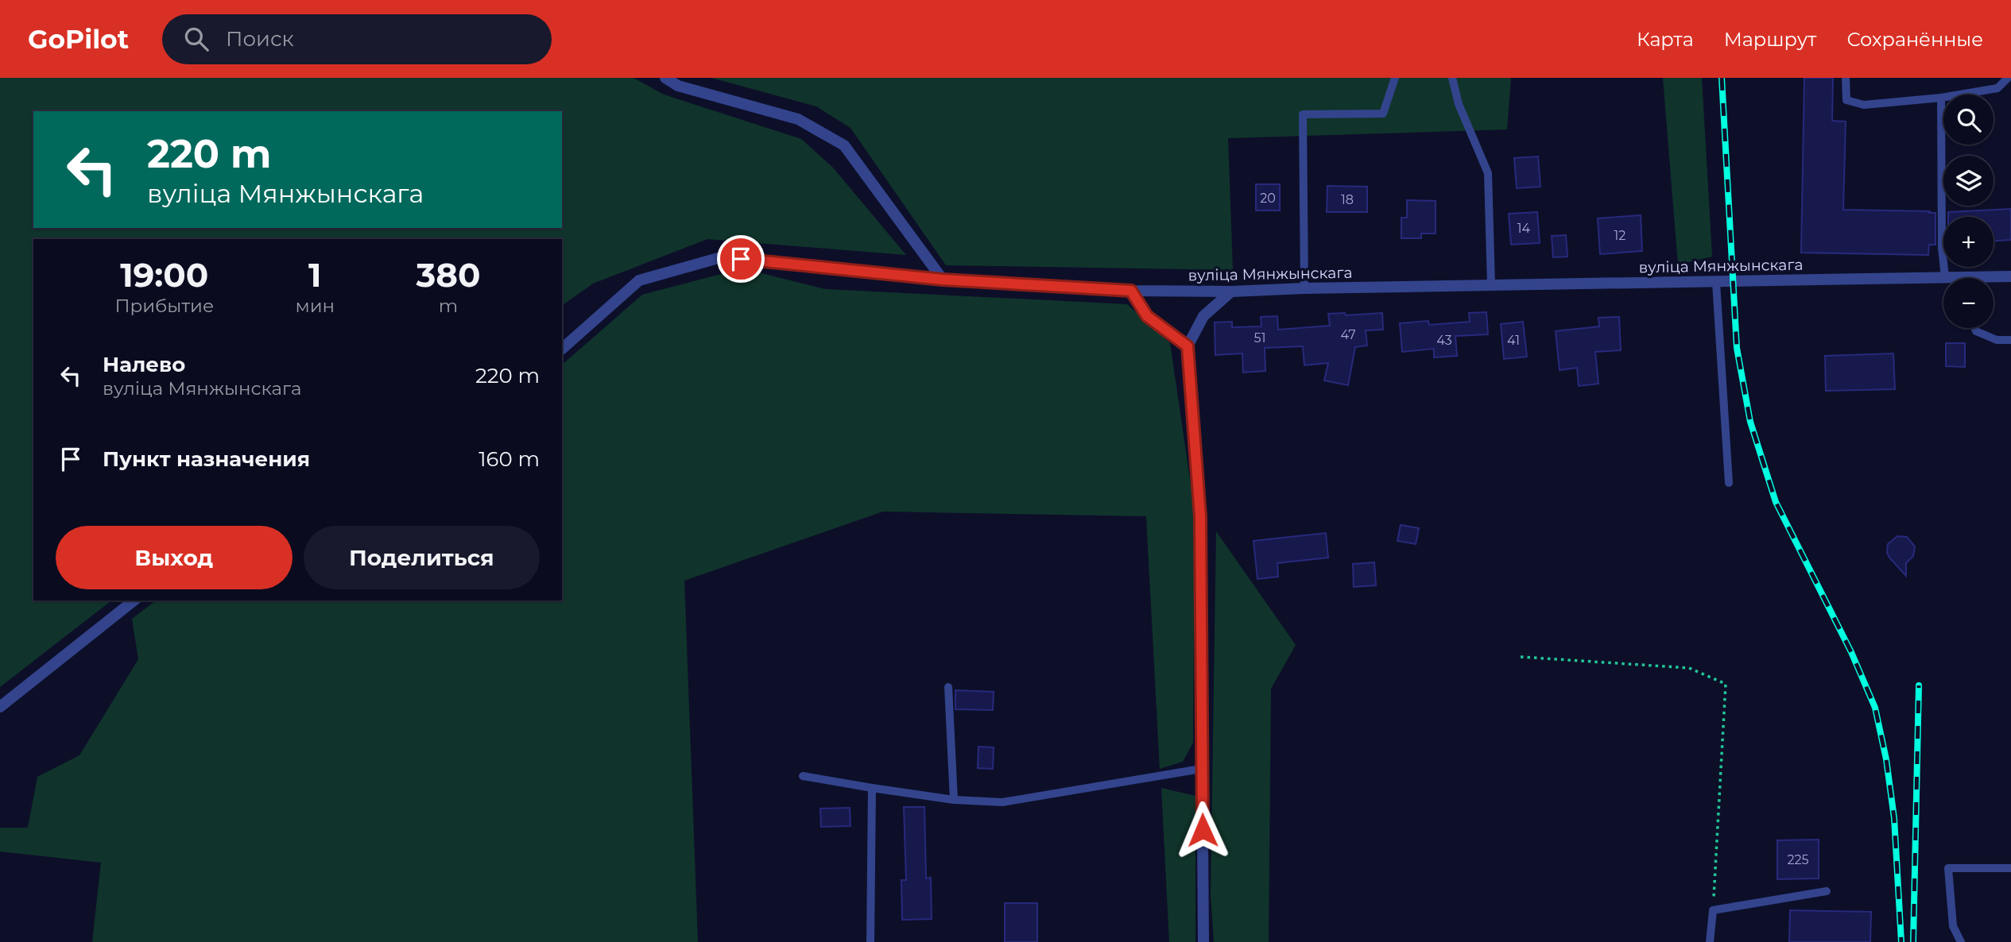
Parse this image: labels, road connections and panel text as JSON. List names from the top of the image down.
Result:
{
  "streets": {
    "street": ["вуліца Мянжынскага"]
  },
  "house_numbers": [
    "20",
    "18",
    "14",
    "12",
    "47",
    "51",
    "43",
    "41",
    "225"
  ],
  "page": {
    "header": "GoPilot",
    "search": "Поиск",
    "nav": ["Карта", "Маршрут", "Сохранённые"],
    "map_buttons": ["+", "−"],
    "turn": ["220 m", "вуліца Мянжынскага"],
    "eta": [
      "19:00",
      "Прибытие",
      "1",
      "мин",
      "380",
      "m"
    ],
    "list": [
      {
        "name": "Налево",
        "note": "вуліца Мянжынскага",
        "value": "220 m"
      },
      {
        "name": "Пункт назначения",
        "value": "160 m"
      }
    ],
    "buttons": ["Выход", "Поделиться"]
  }
}
